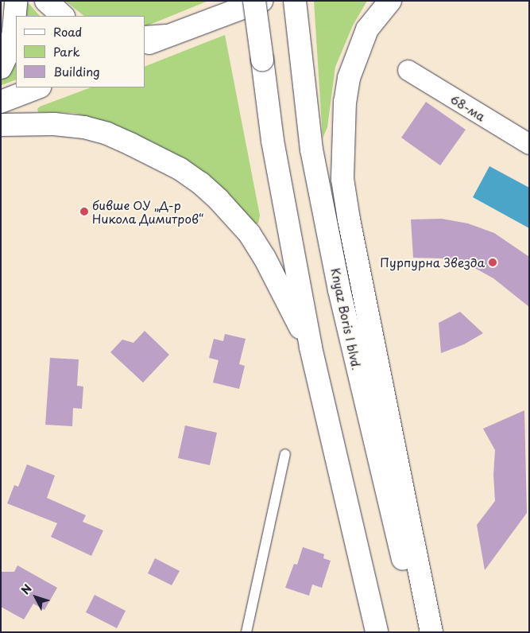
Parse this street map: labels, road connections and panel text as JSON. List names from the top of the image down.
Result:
{
  "streets": {
    "main road": ["Knyaz Boris I blvd."],
    "street": ["68-ма"]
  },
  "places": ["бивше ОУ „Д-р Никола Димитров“", "Пурпурна Звезда"],
  "legend": ["Road", "Park", "Building"],
  "north": "top left"
}
